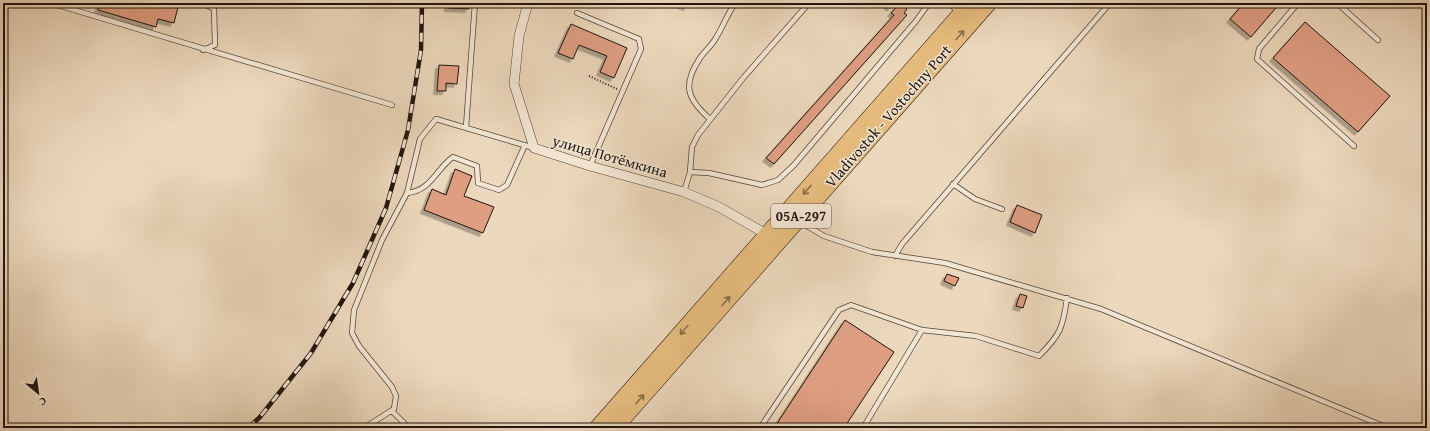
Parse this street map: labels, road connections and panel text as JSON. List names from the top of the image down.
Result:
{
  "streets": {
    "highway": ["Vladivostok - Vostochny Port", "05А-297"],
    "street": ["улица Потёмкина"]
  },
  "crossings": [
    ["Vladivostok - Vostochny Port", "улица Потёмкина"]
  ],
  "north": "bottom right"
}
